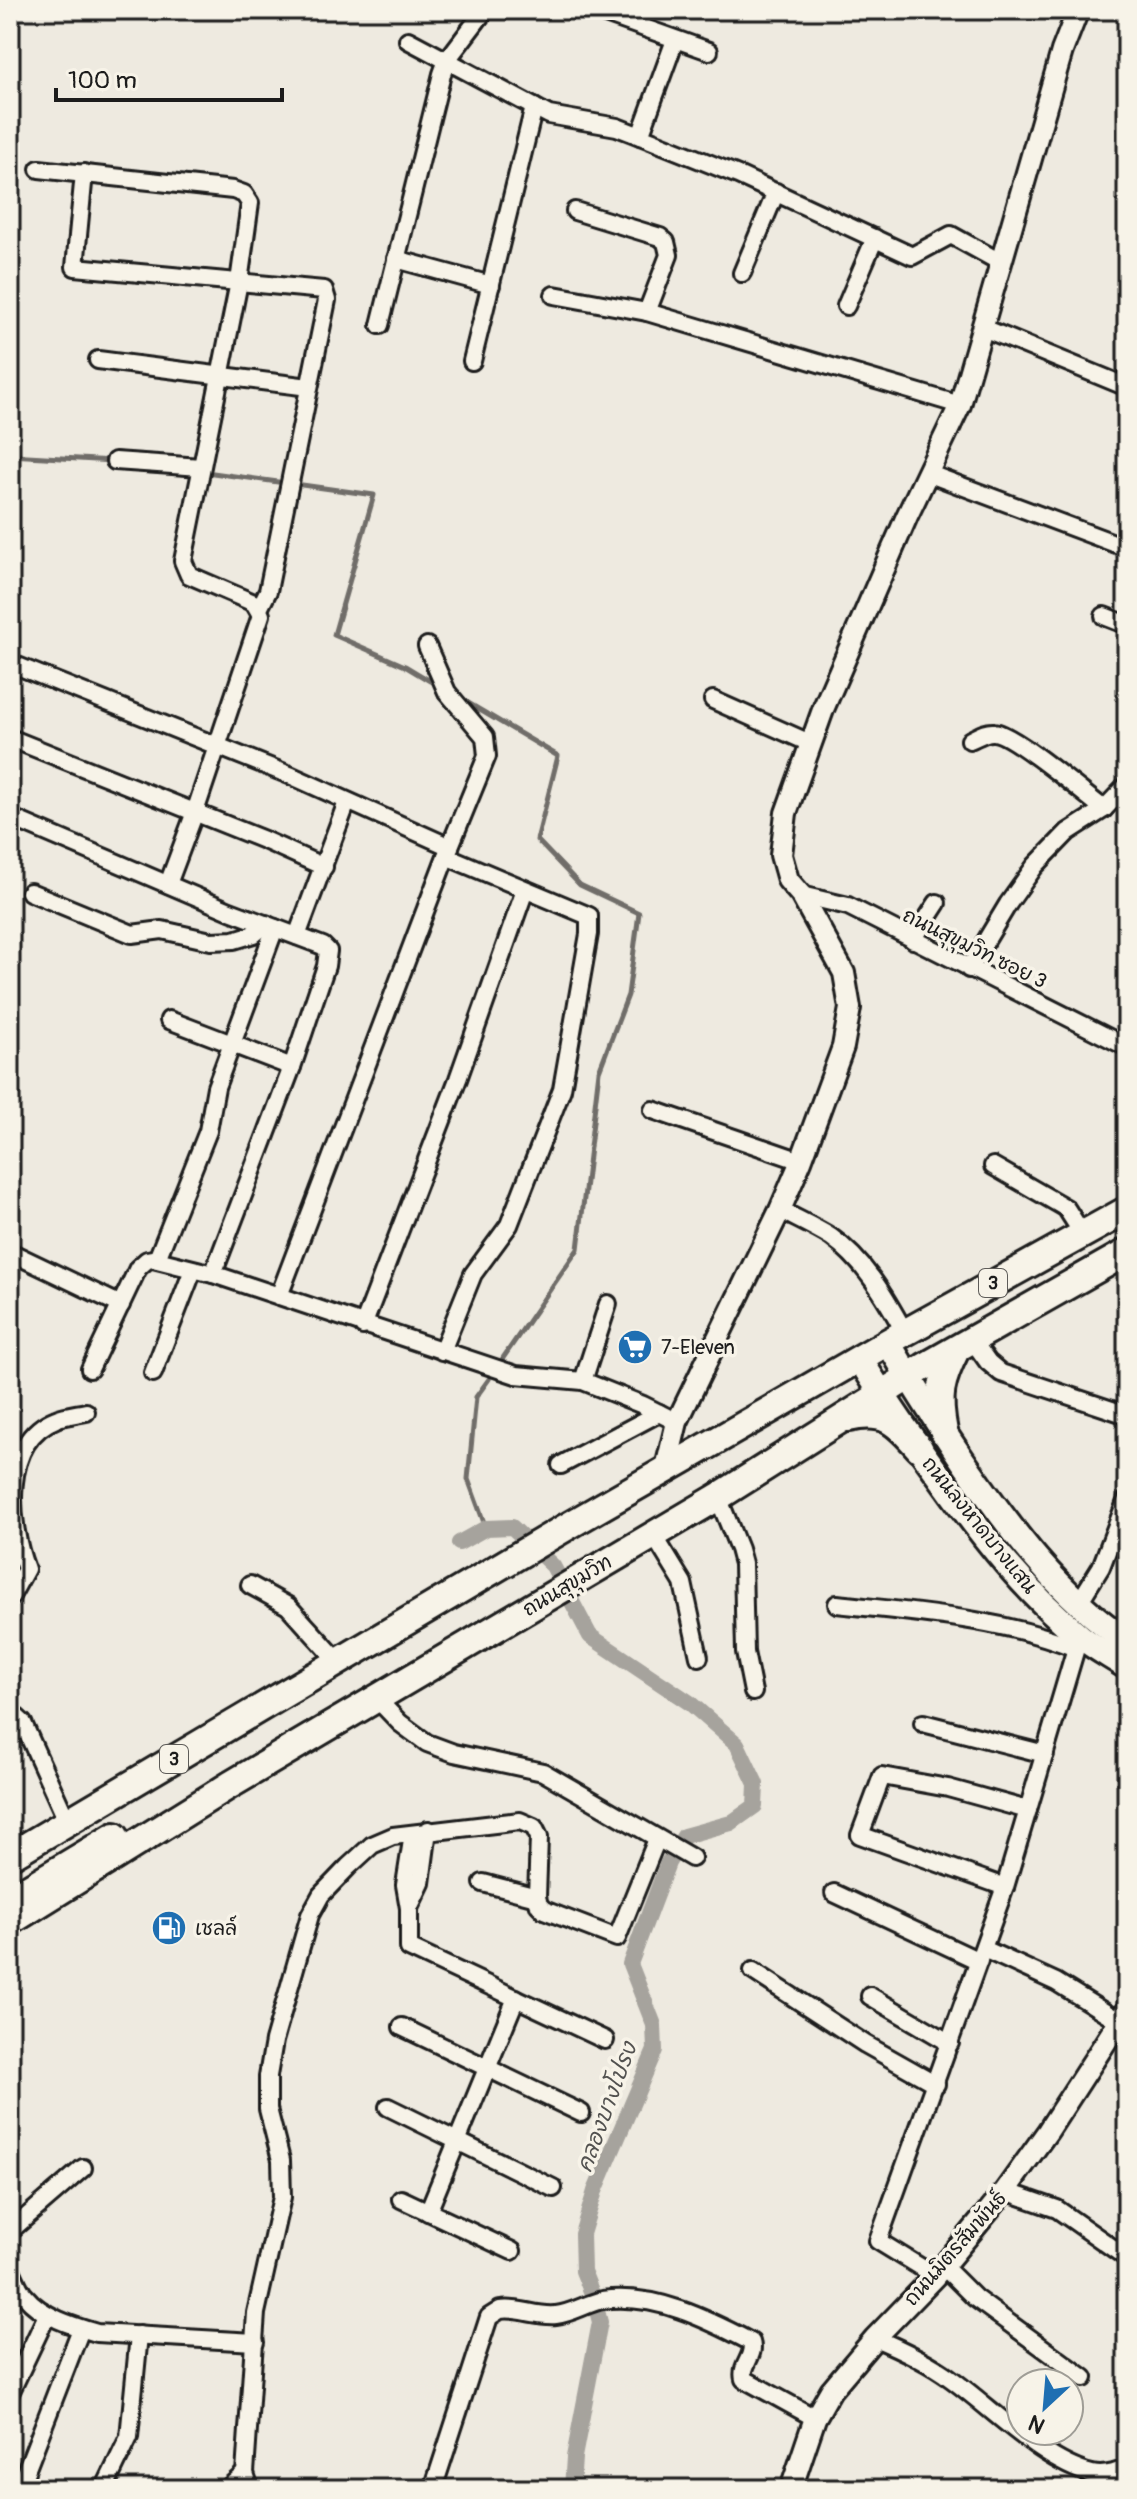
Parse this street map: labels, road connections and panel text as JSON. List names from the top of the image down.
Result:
{
  "streets": {
    "main road": ["3", "ถนนลงหาดบางแสน", "ถนนสุขุมวิท"],
    "street": ["ถนนสุขุมวิท ซอย 3", "ถนนมิตรสัมพันธ์"]
  },
  "crossings": [
    ["3", "ถนนลงหาดบางแสน"],
    ["ถนนลงหาดบางแสน", "ถนนสุขุมวิท"]
  ],
  "water": ["คลองบางโปรง"],
  "places": {
    "supermarket": ["7-Eleven"],
    "fuel station": ["เชลล์"]
  },
  "scale_bar": "100 m",
  "north": "bottom left"
}
